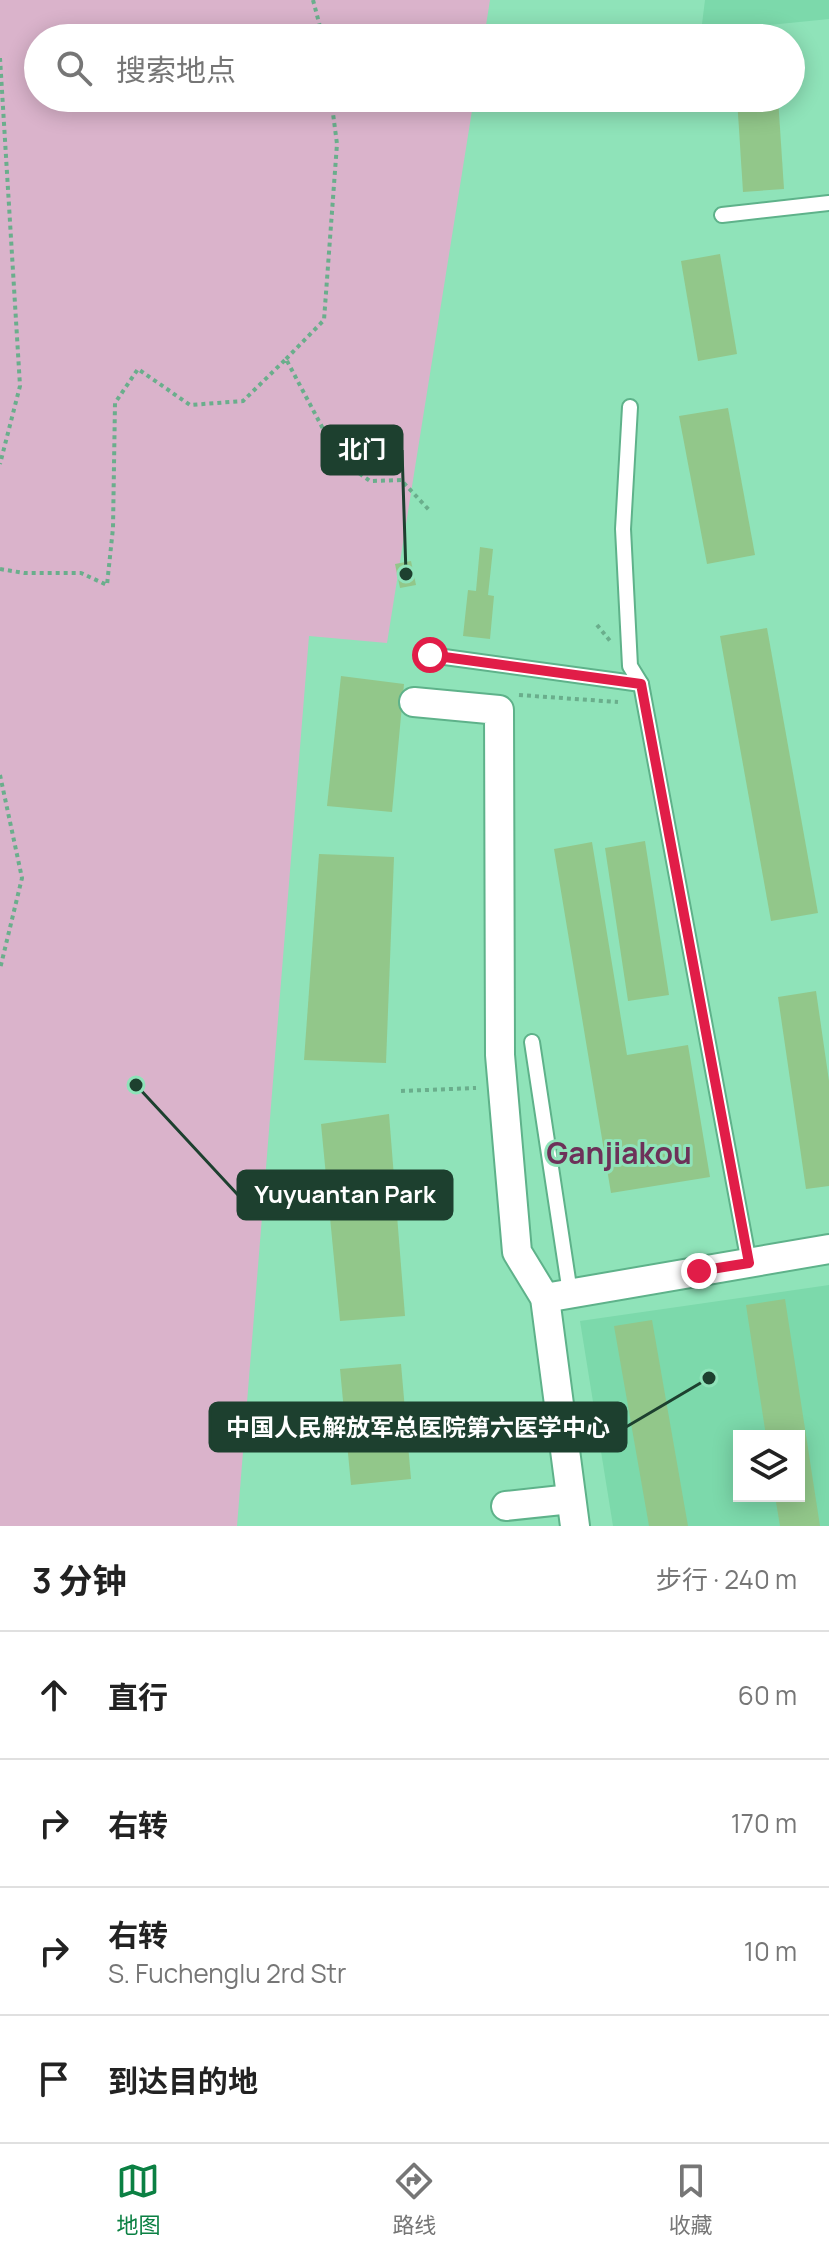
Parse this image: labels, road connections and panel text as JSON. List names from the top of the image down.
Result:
{
  "districts": ["Ganjiakou"],
  "places": ["北门", "Yuyuantan Park", "中国人民解放军总医院第六医学中心"],
  "page": {
    "search": "搜索地点",
    "heading": ["3 分钟", "步行 · 240 m"],
    "list": [
      ["直行", "60 m"],
      ["右转", "170 m"],
      ["右转", "S. Fuchenglu 2rd Str", "10 m"],
      "到达目的地"
    ],
    "nav": ["地图", "路线", "收藏"]
  }
}
